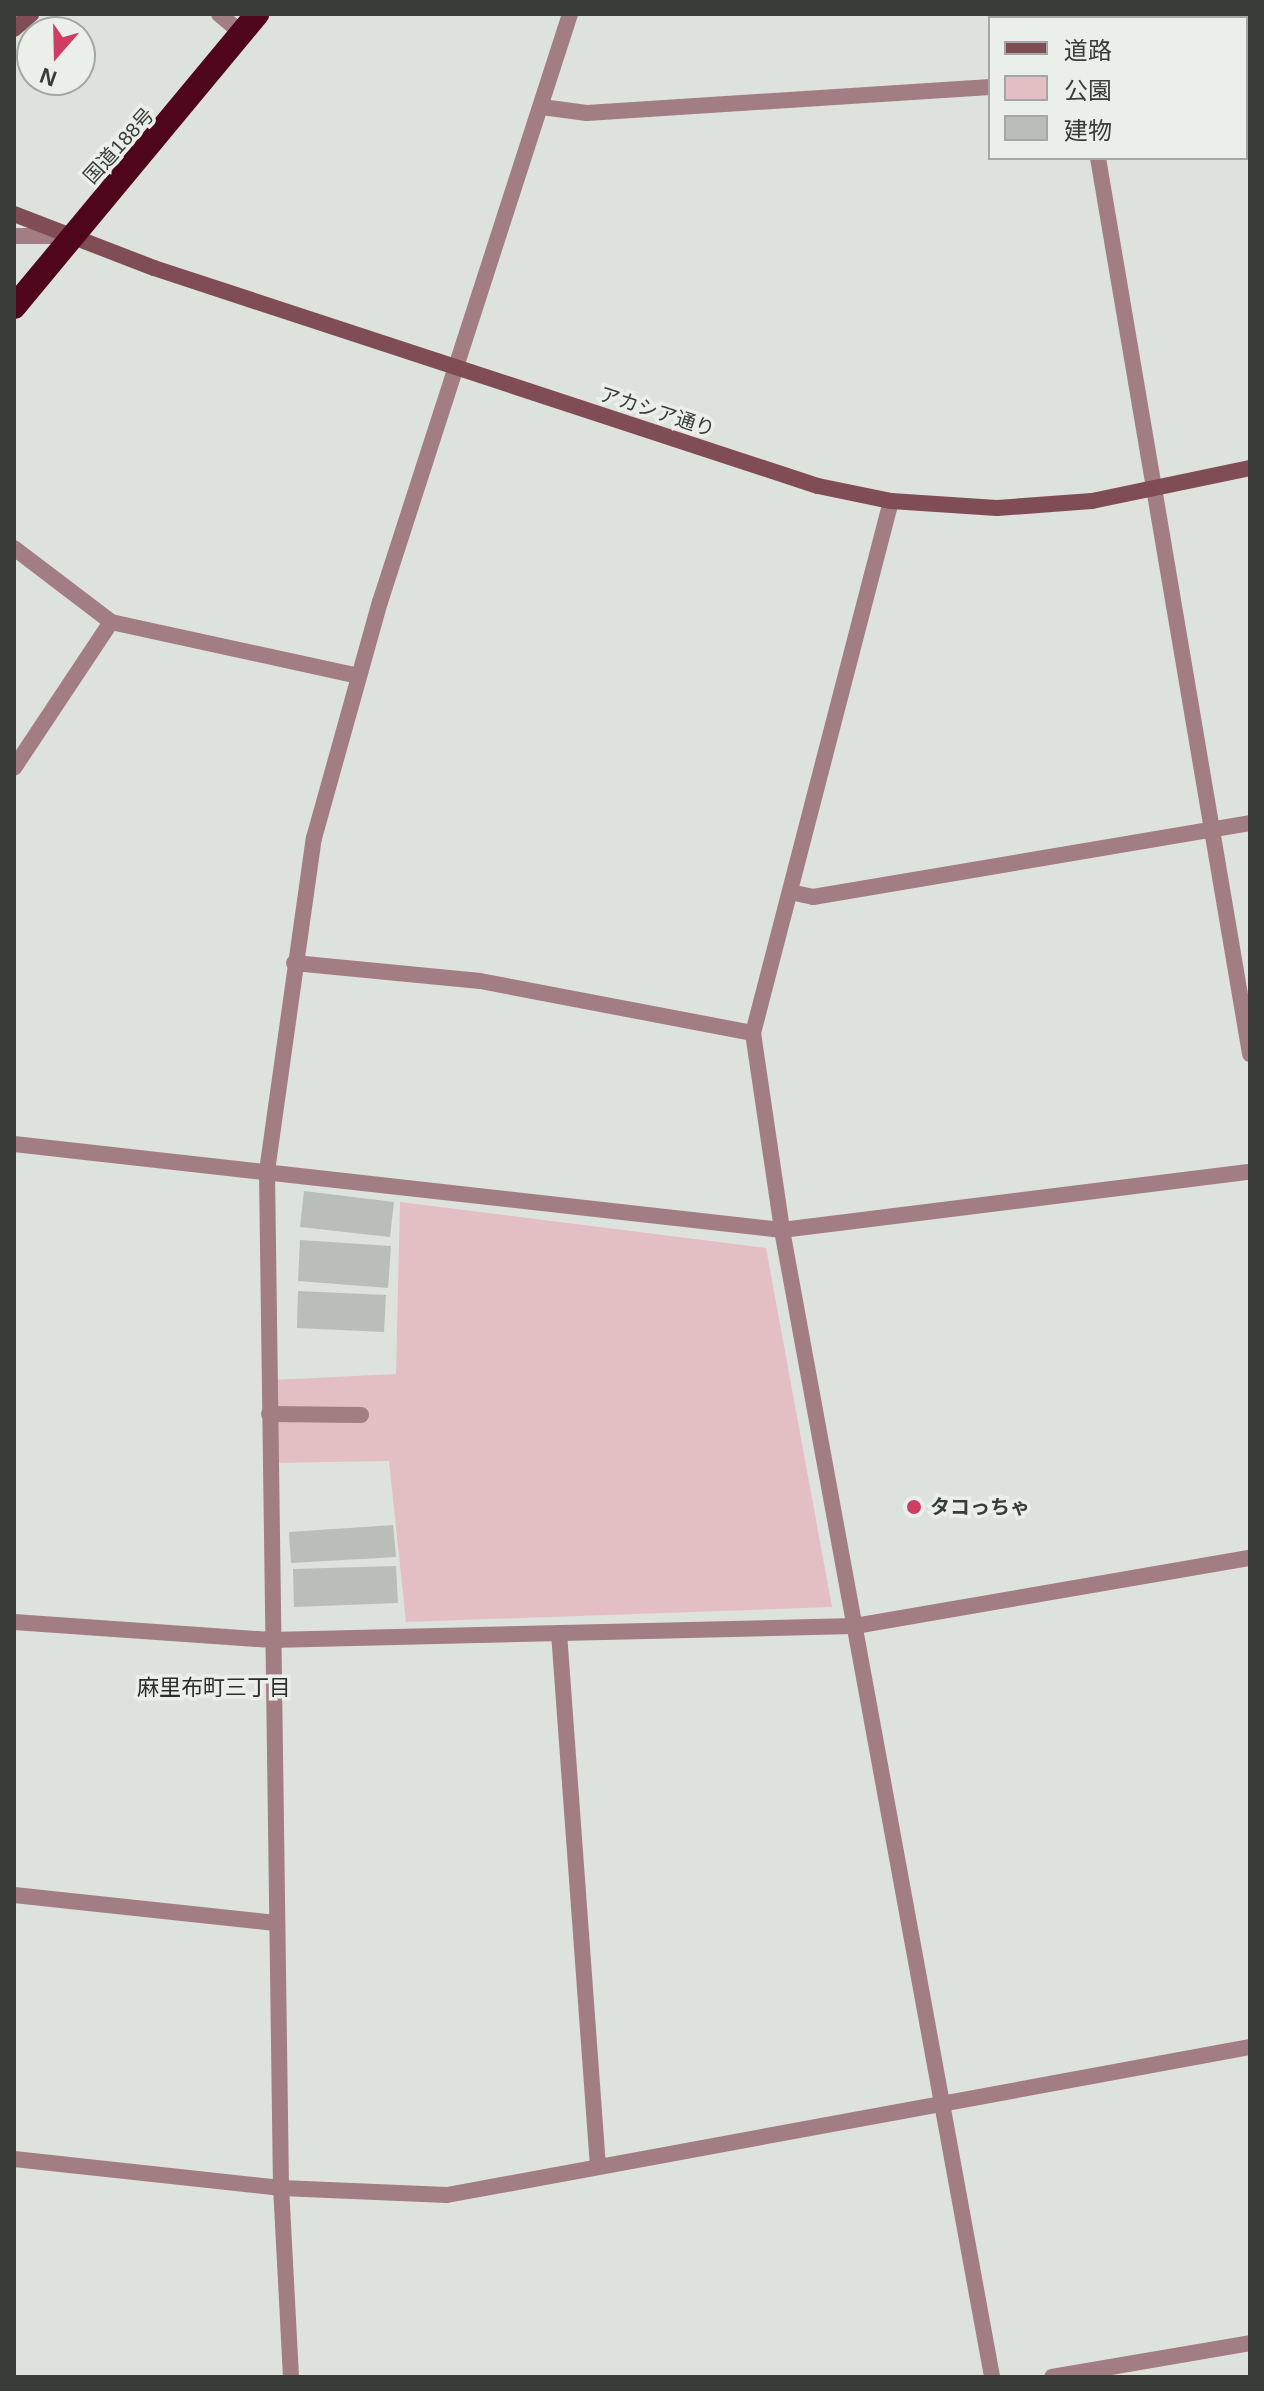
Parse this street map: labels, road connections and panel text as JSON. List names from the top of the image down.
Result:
{
  "streets": {
    "highway": ["国道188号"],
    "street": ["アカシア通り"]
  },
  "crossings": [
    ["国道188号", "アカシア通り"]
  ],
  "districts": ["麻里布町三丁目"],
  "places": ["タコっちゃ"],
  "legend": ["道路", "公園", "建物"],
  "north": "bottom"
}
